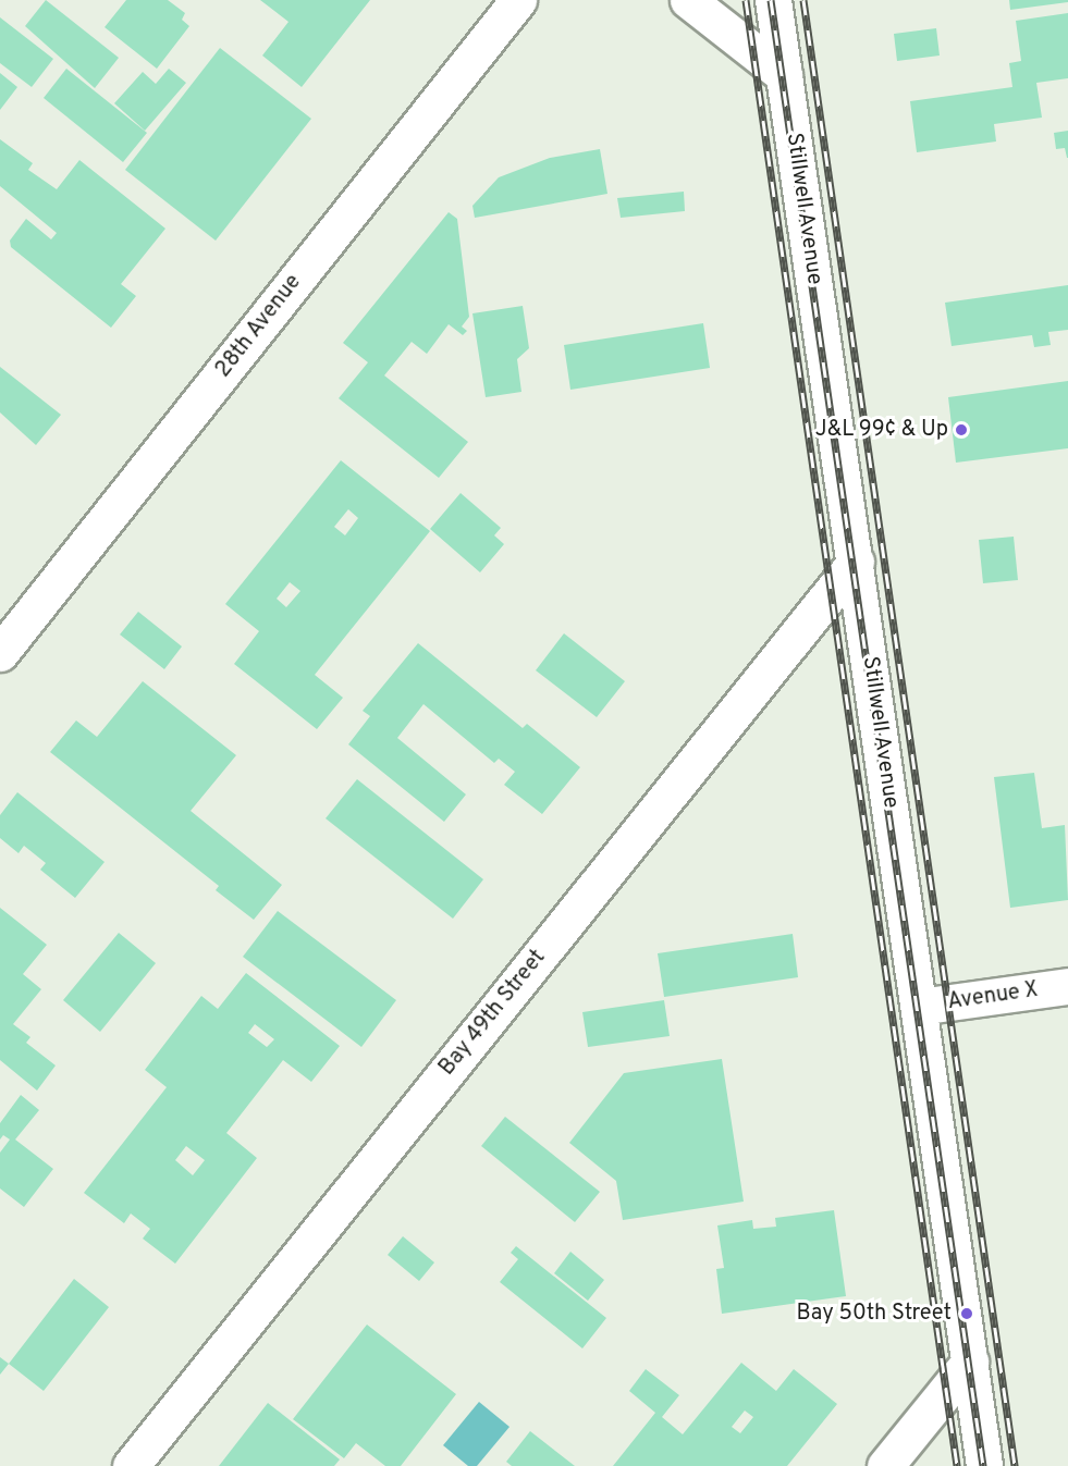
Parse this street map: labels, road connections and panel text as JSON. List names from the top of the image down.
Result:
{
  "streets": {
    "street": [
      "Stillwell Avenue",
      "28th Avenue",
      "Avenue X",
      "Bay 49th Street"
    ]
  },
  "crossings": [
    ["Stillwell Avenue", "Avenue X"],
    ["Stillwell Avenue", "Bay 49th Street"]
  ],
  "places": ["J&L 99¢ & Up", "Bay 50th Street"]
}
